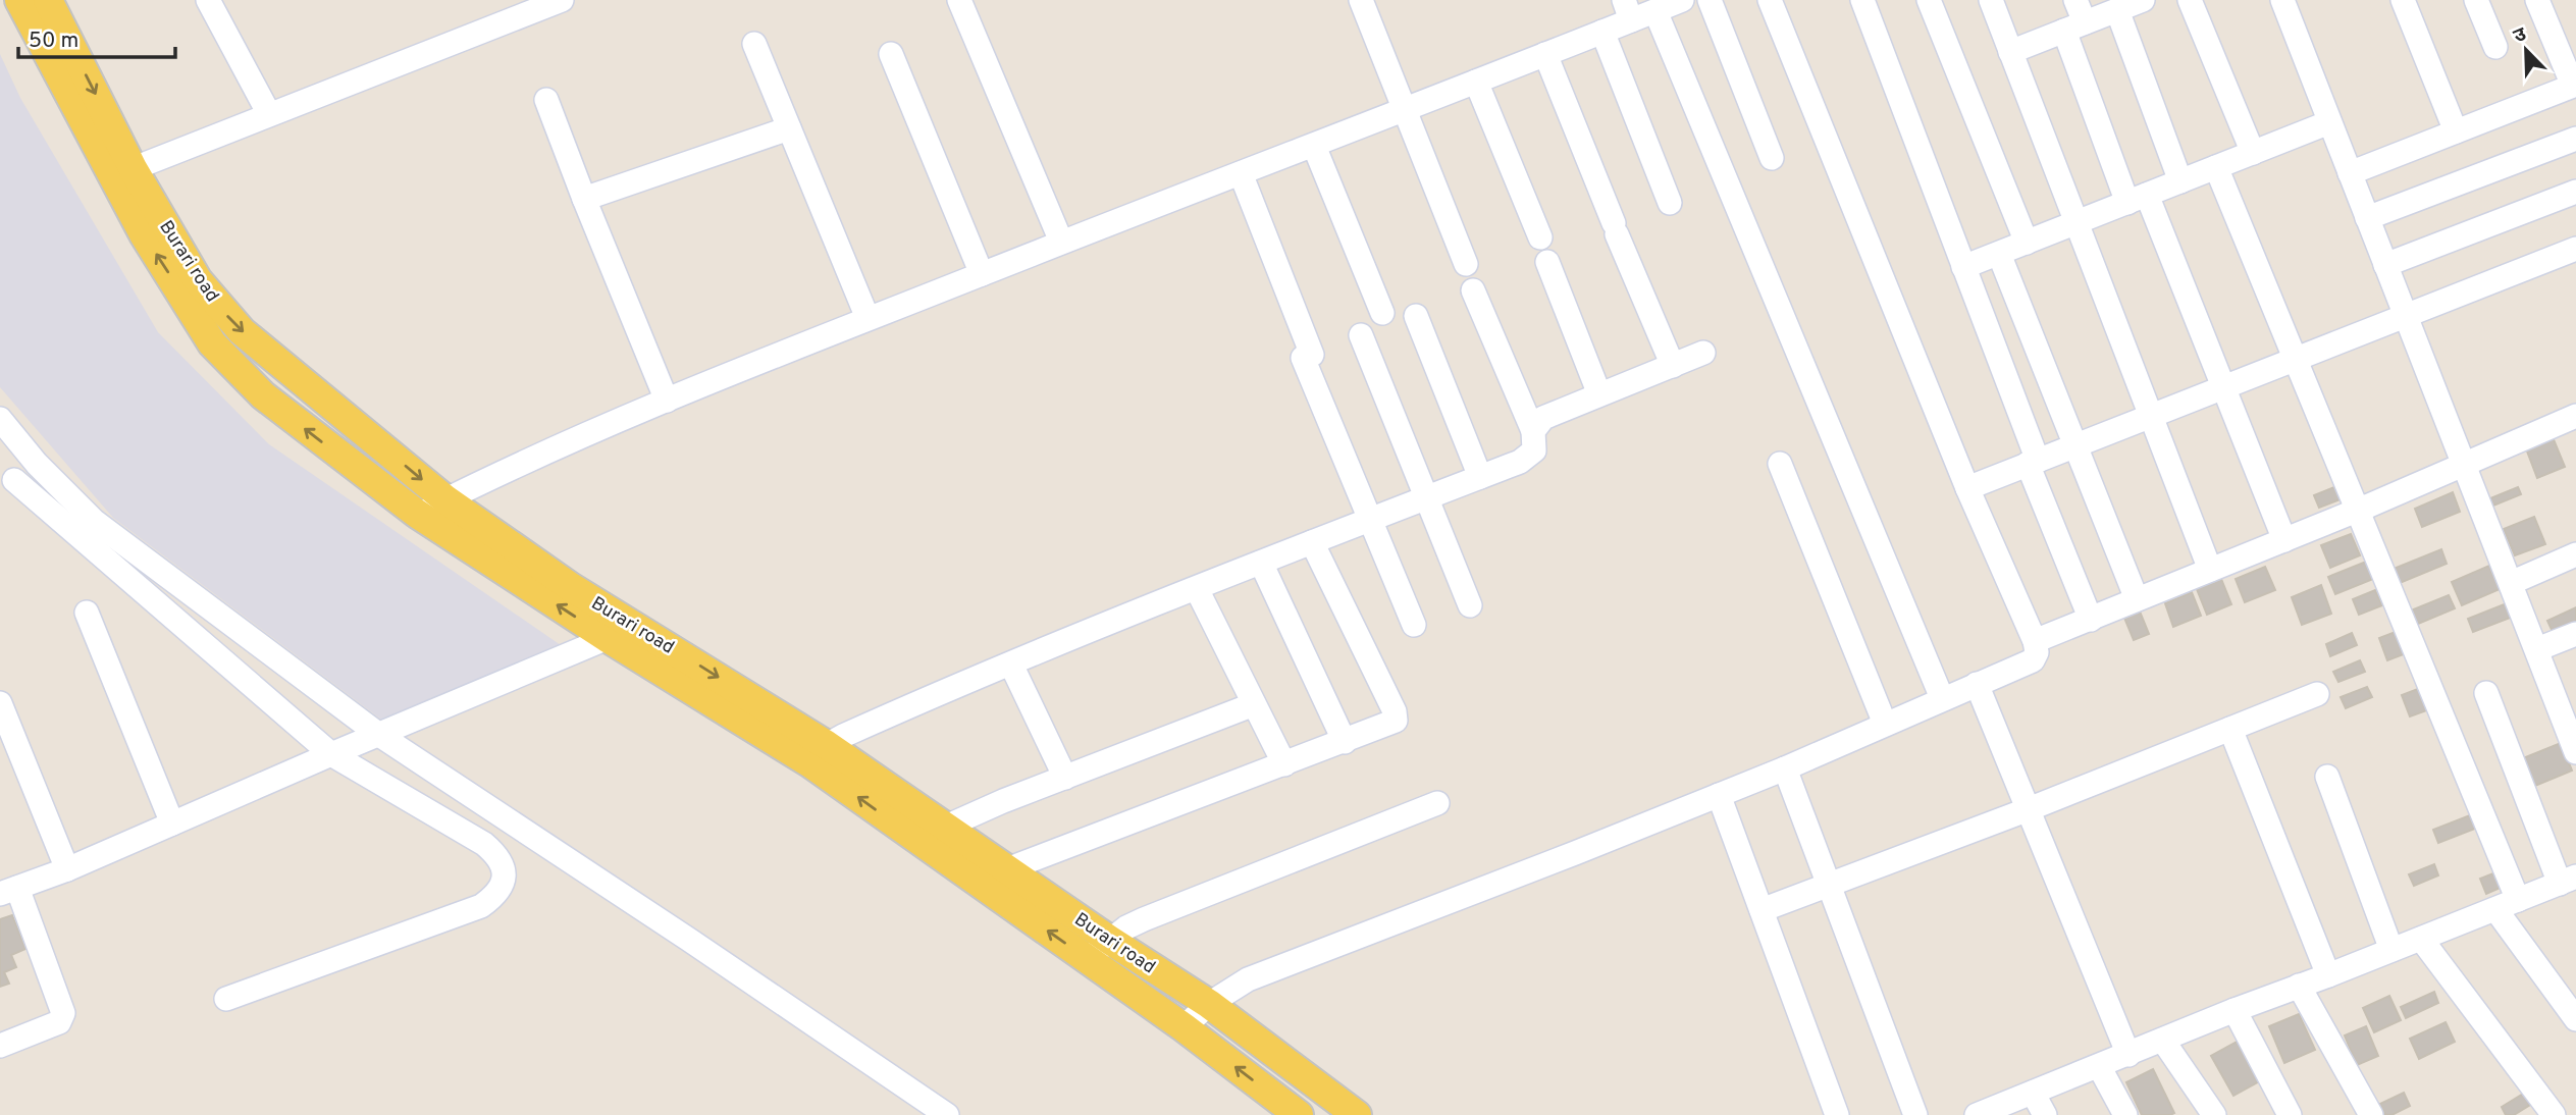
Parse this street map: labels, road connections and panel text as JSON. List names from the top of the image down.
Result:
{
  "streets": {
    "main road": ["Burari road"]
  },
  "scale_bar": "50 m",
  "north": "top left"
}
